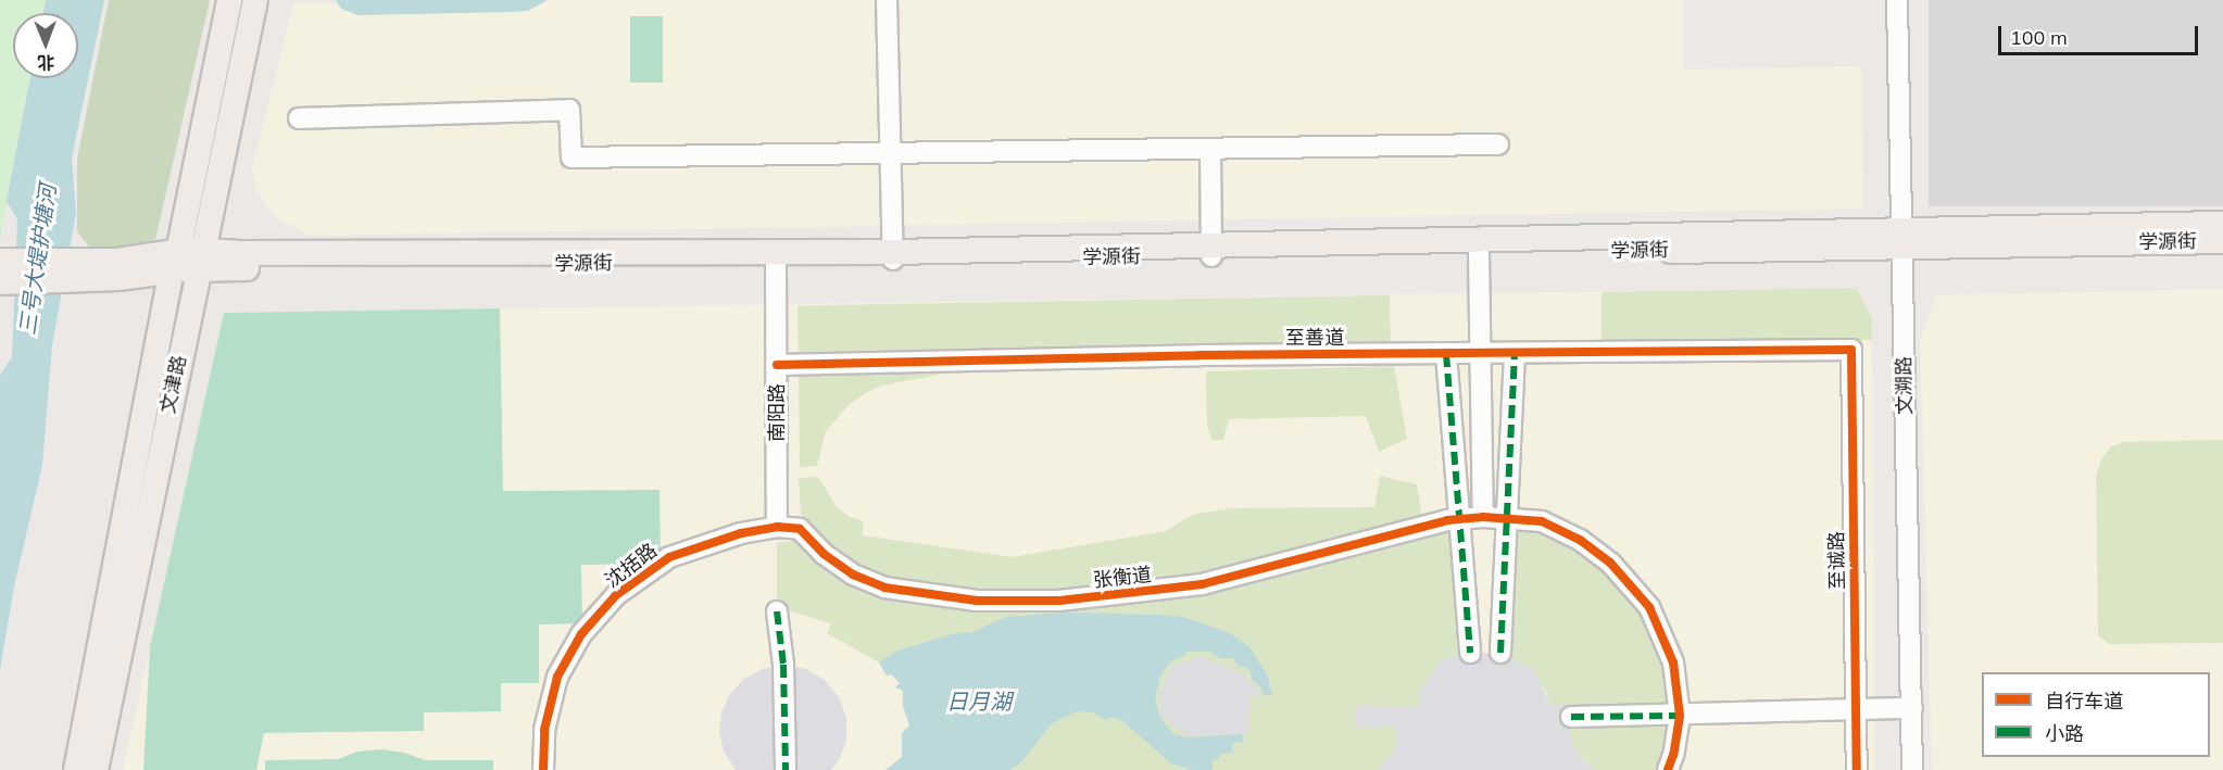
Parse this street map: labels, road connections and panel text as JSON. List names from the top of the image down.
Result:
{
  "streets": {
    "main road": ["学源街", "文津路"],
    "street": [
      "至善道",
      "文溯路",
      "南阳路",
      "至诚路",
      "沈括路",
      "张衡道"
    ]
  },
  "crossings": [
    ["学源街", "文津路"],
    ["学源街", "文溯路"],
    ["学源街", "南阳路"],
    ["至善道", "南阳路"],
    ["至善道", "至诚路"],
    ["南阳路", "沈括路"],
    ["南阳路", "张衡道"],
    ["沈括路", "张衡道"]
  ],
  "water": ["三号大堤护塘河", "日月湖"],
  "legend": ["自行车道", "小路"],
  "scale_bar": "100 m",
  "north": "bottom"
}
